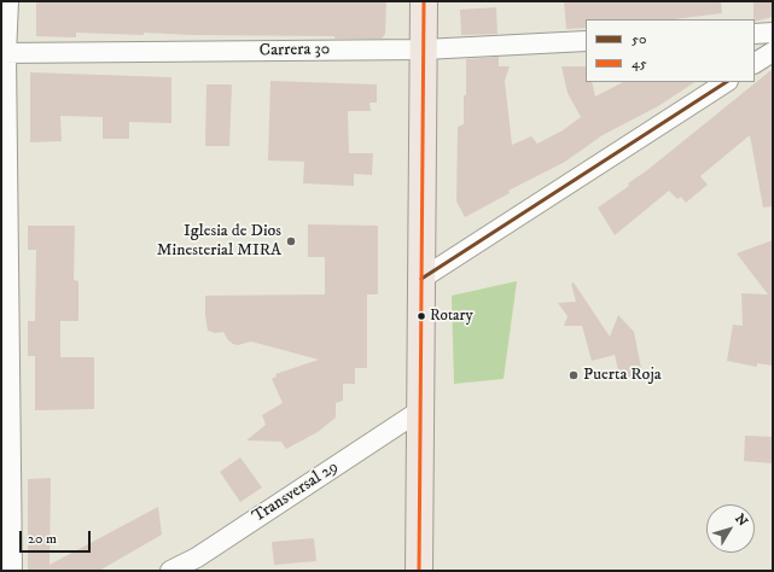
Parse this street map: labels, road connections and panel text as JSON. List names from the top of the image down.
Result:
{
  "streets": {
    "street": ["Carrera 30", "Transversal 29"]
  },
  "places": ["Iglesia de Dios Minesterial MIRA", "Rotary", "Puerta Roja"],
  "lines": ["transit line 45", "transit line 50"],
  "legend": ["50", "45"],
  "scale_bar": "20 m",
  "north": "top right"
}
